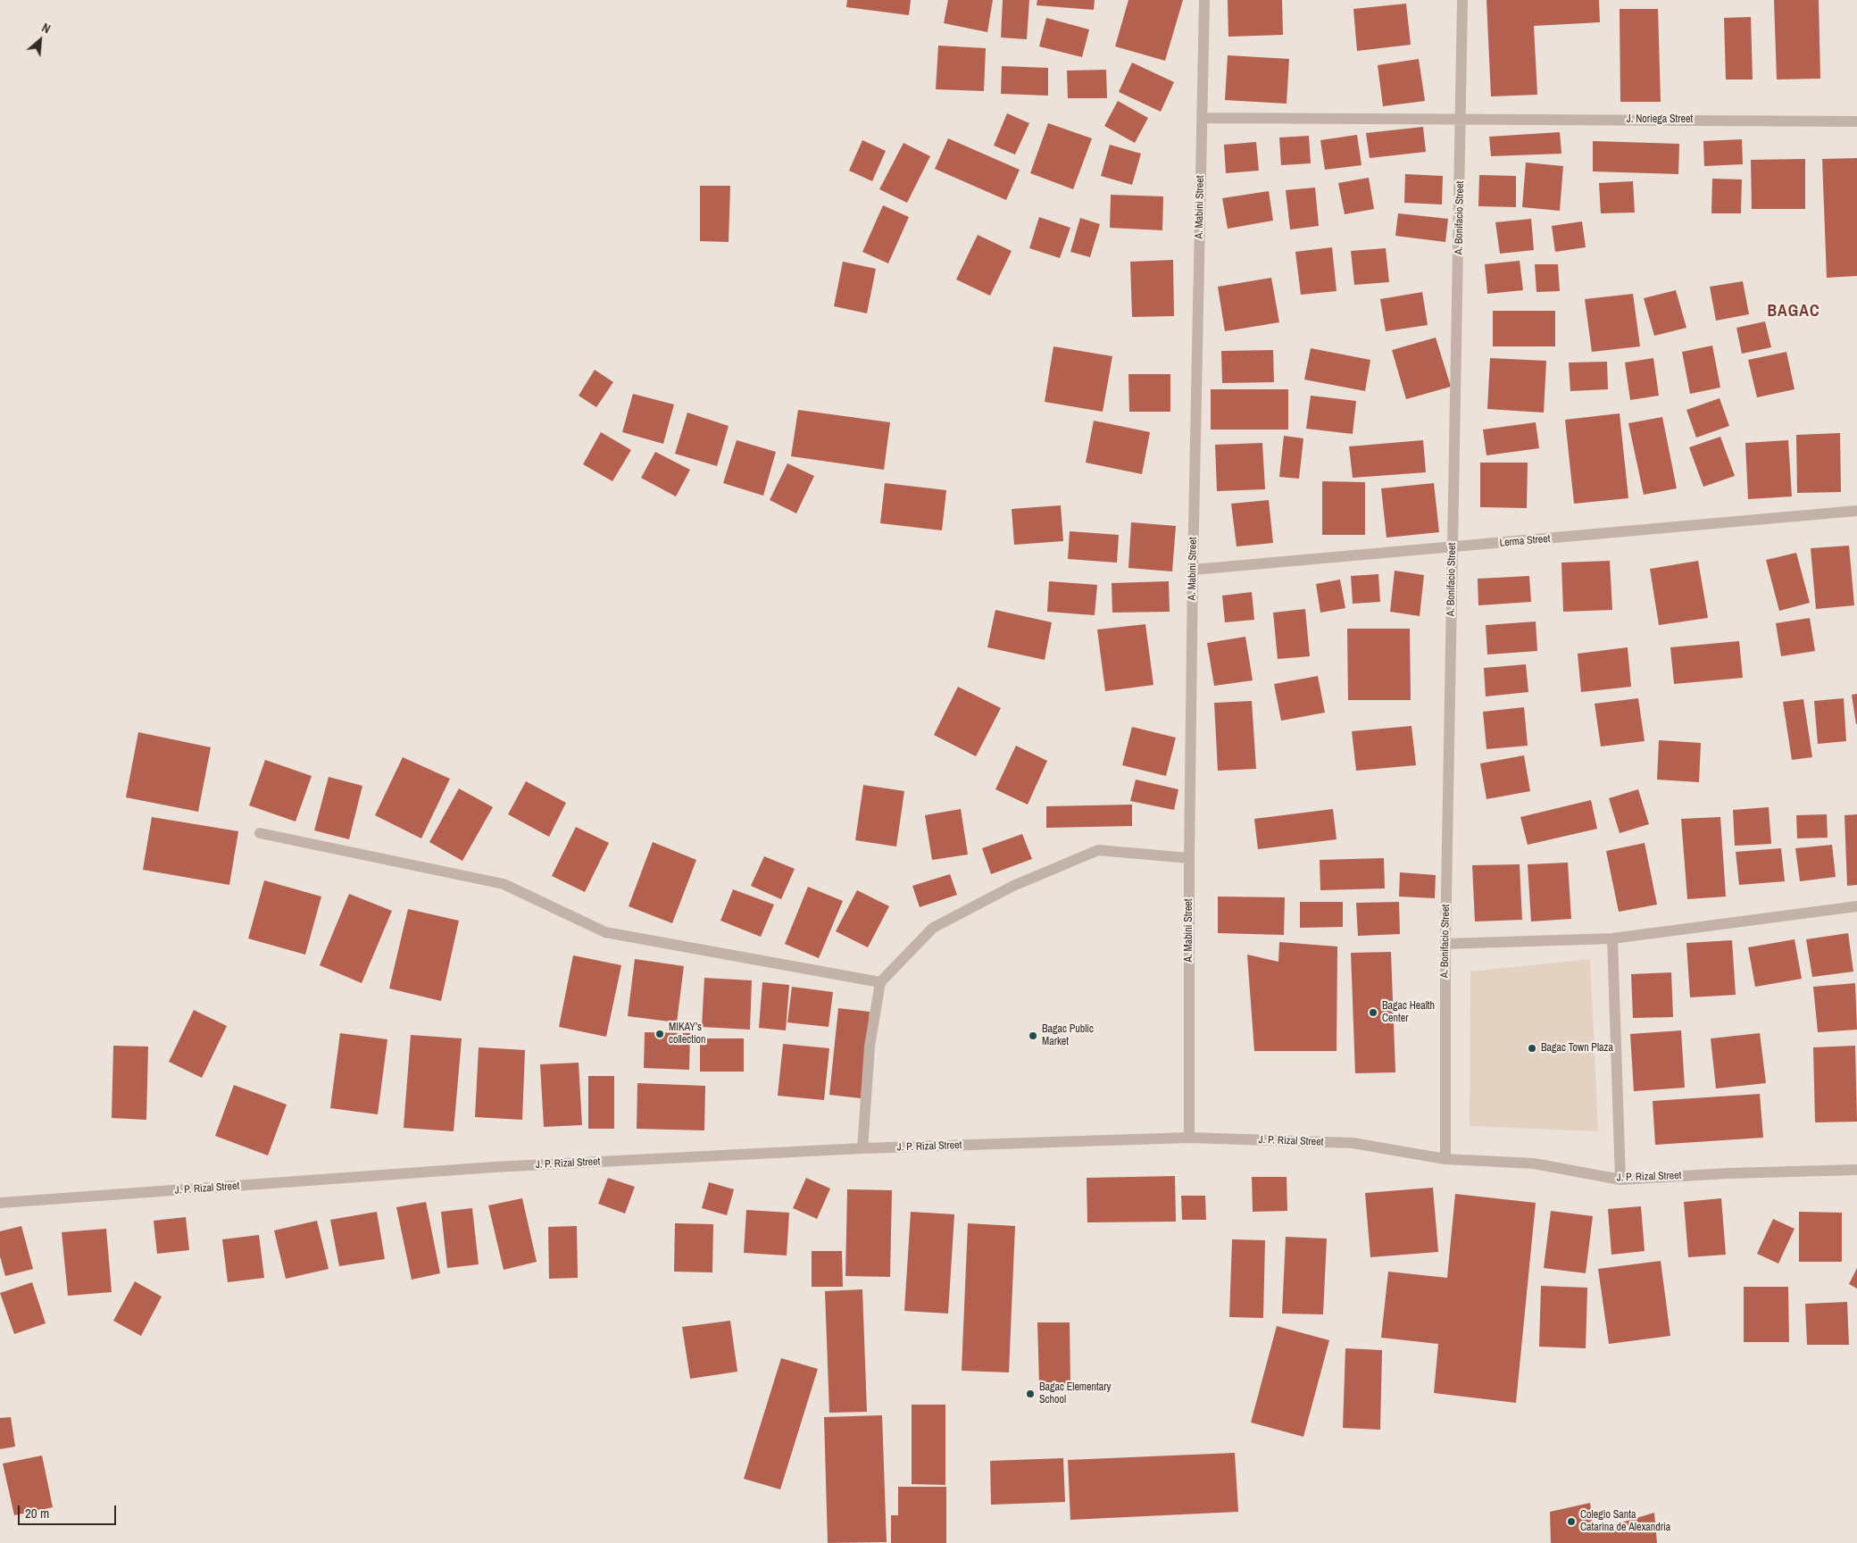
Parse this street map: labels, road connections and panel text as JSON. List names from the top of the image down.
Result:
{
  "streets": {
    "street": [
      "J. Noriega Street",
      "A. Mabini Street",
      "A. Bonifacio Street",
      "Lerma Street",
      "J. P. Rizal Street"
    ]
  },
  "crossings": [
    ["J. Noriega Street", "A. Mabini Street"],
    ["J. Noriega Street", "A. Bonifacio Street"],
    ["A. Mabini Street", "Lerma Street"],
    ["A. Mabini Street", "J. P. Rizal Street"],
    ["A. Bonifacio Street", "Lerma Street"],
    ["A. Bonifacio Street", "J. P. Rizal Street"]
  ],
  "districts": ["BAGAC"],
  "places": [
    "Bagac Health Center",
    "MIKAY’s collection",
    "Bagac Public Market",
    "Bagac Town Plaza",
    "Bagac Elementary School",
    "Colegio Santa Catarina de Alexandria"
  ],
  "scale_bar": "20 m",
  "north": "top right"
}
